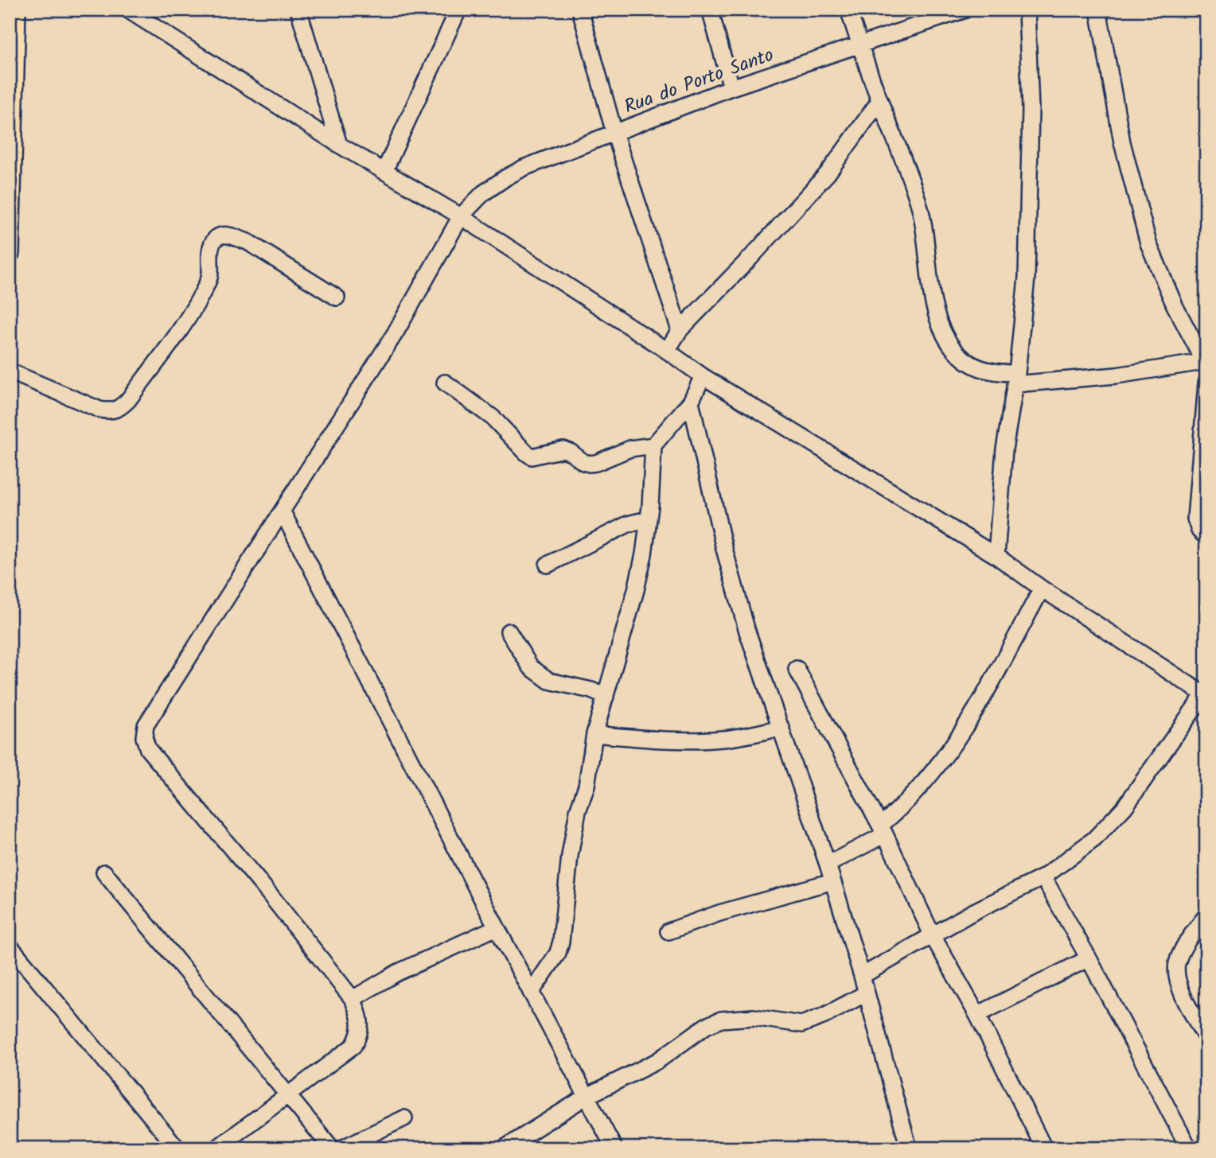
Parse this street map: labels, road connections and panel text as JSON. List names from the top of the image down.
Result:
{
  "streets": {
    "street": ["Rua do Porto Santo"]
  }
}
